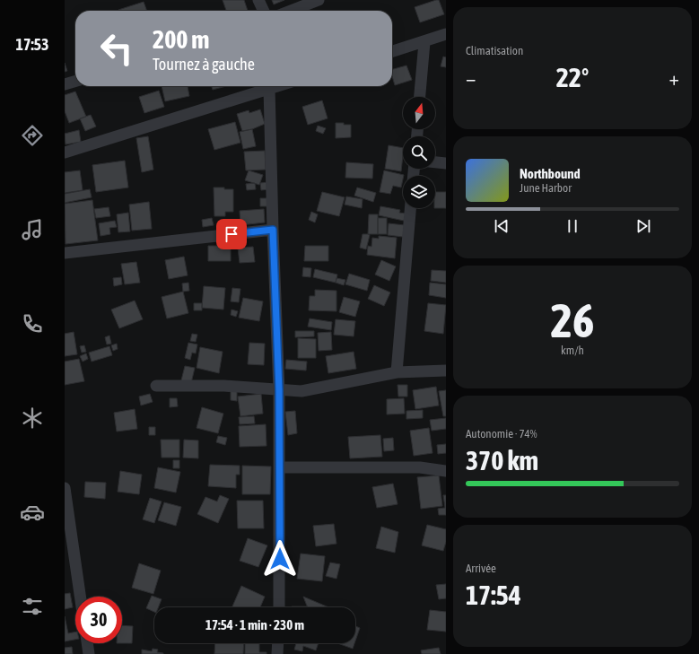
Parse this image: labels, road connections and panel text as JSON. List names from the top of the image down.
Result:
{
  "north": "top",
  "page": {
    "tabs": "17:53",
    "tile": [
      "Climatisation",
      ["26", "km/h"],
      ["Autonomie · 74%", "370 km"],
      ["Arrivée", "17:54"]
    ],
    "turn": ["200 m", "Tournez à gauche"],
    "heat": ["−", "22°", "+"],
    "song": ["Northbound", "June Harbor"],
    "limit": "30",
    "trip": "17:54 · 1 min · 230 m"
  }
}
